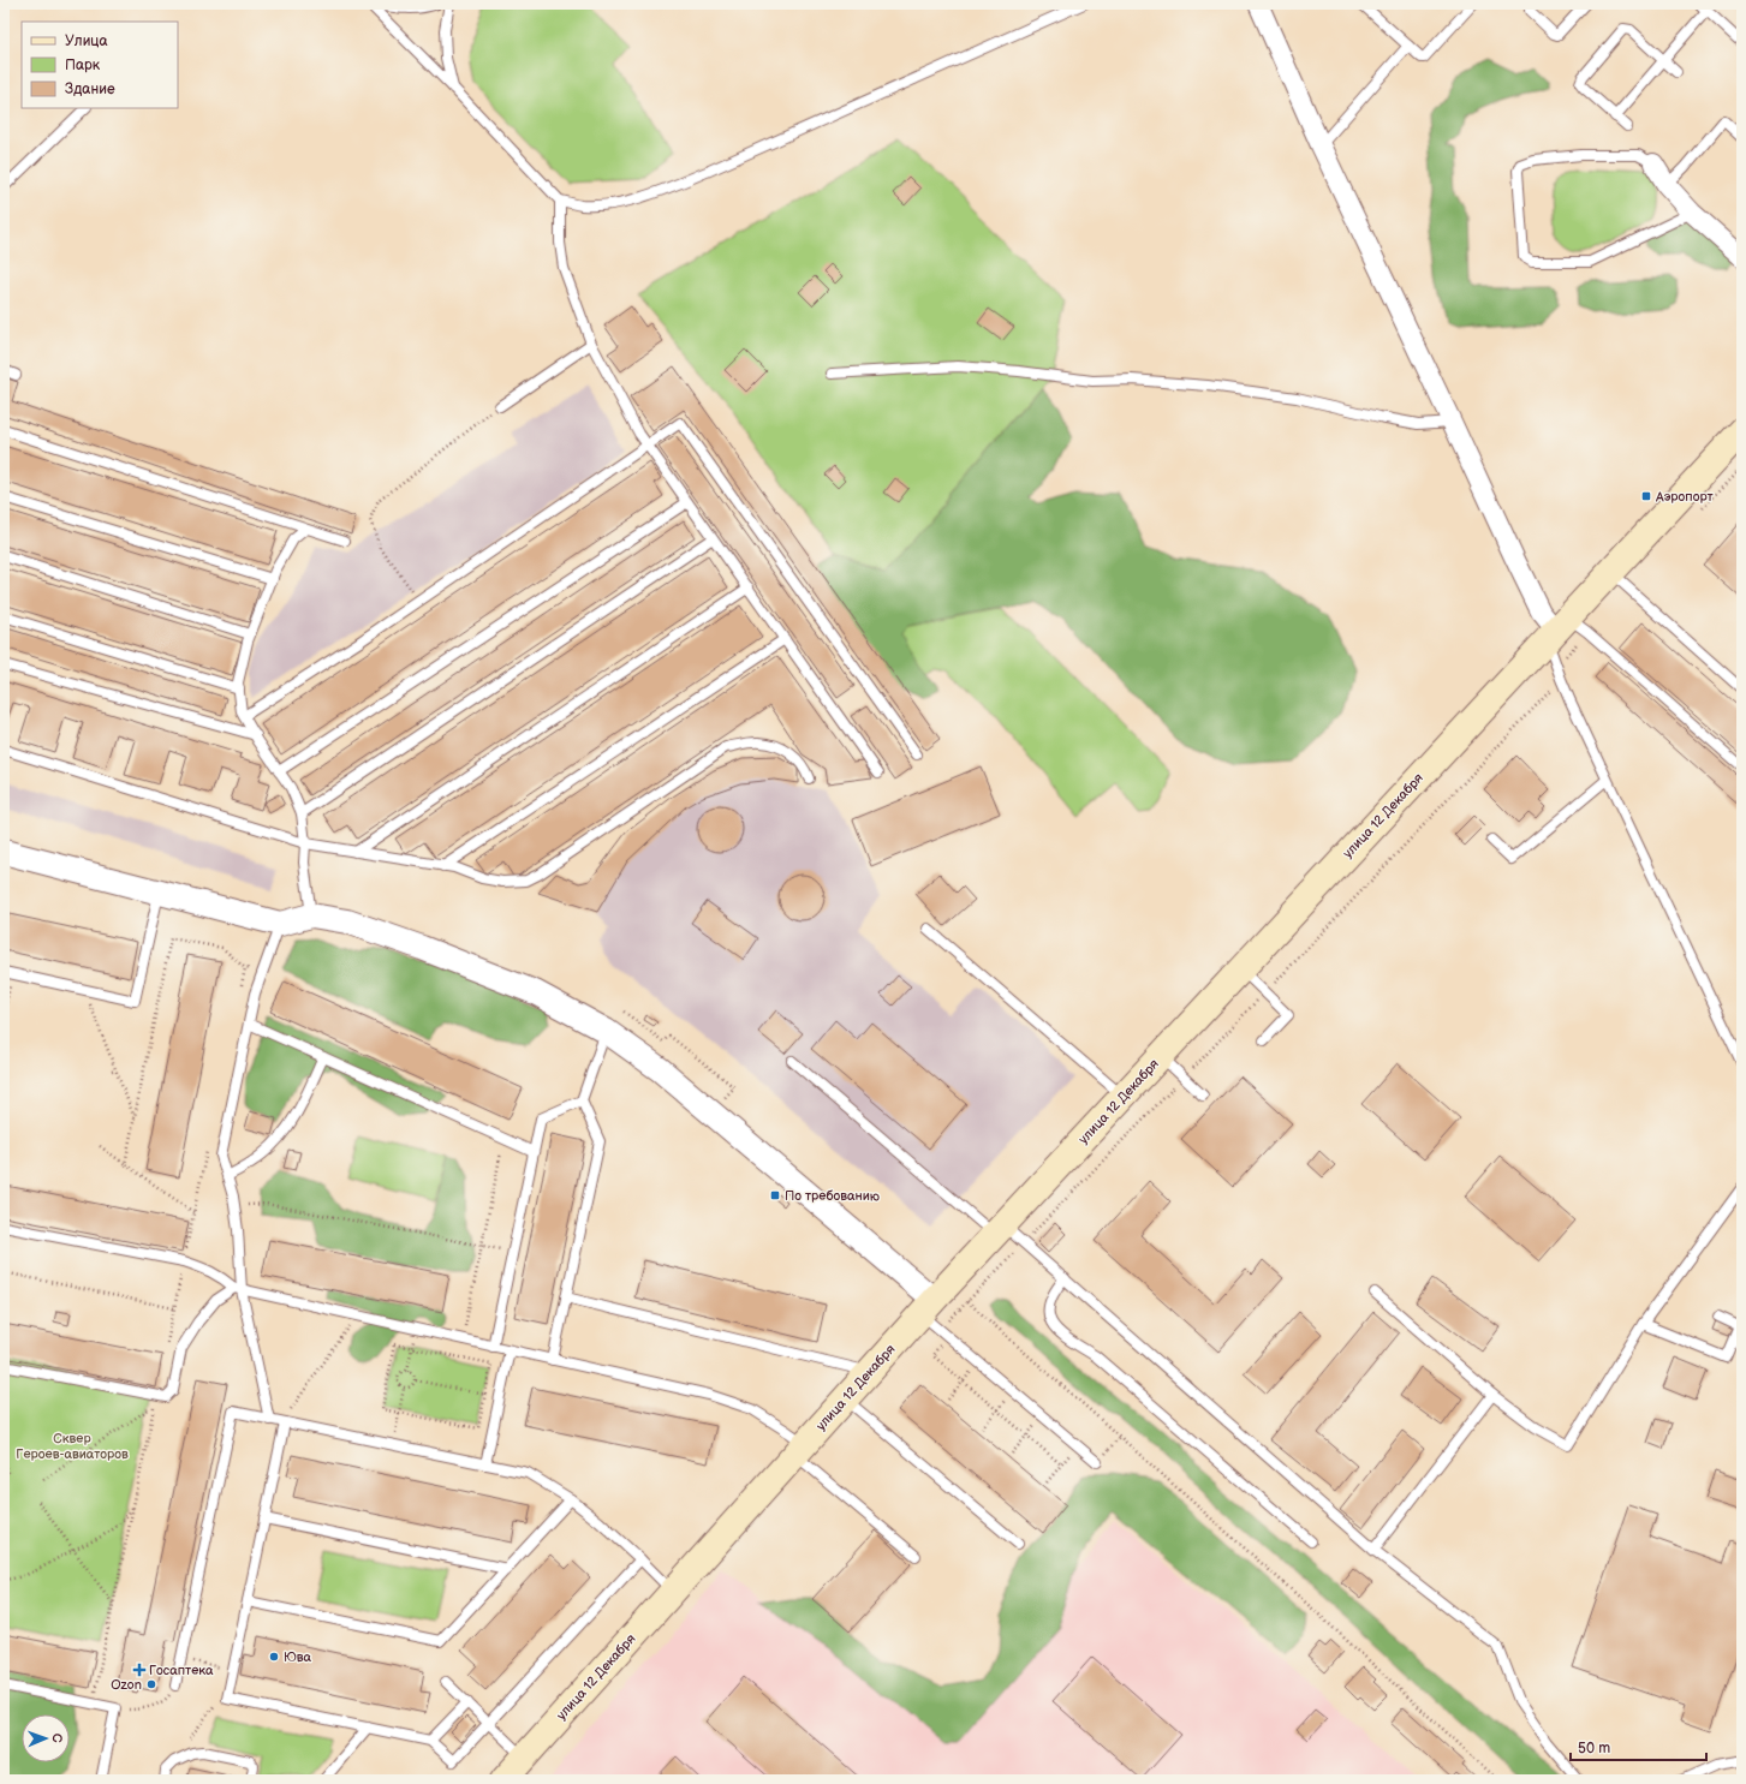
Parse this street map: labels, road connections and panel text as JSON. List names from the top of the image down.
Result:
{
  "streets": {
    "main road": ["улица 12 Декабря"]
  },
  "parks": ["Сквер Героев-авиаторов"],
  "places": {
    "transit": ["Аэропорт", "По требованию"],
    "other": ["Юва", "Ozon"],
    "health": ["Госаптека"]
  },
  "legend": ["Улица", "Парк", "Здание"],
  "scale_bar": "50 m",
  "north": "right"
}
